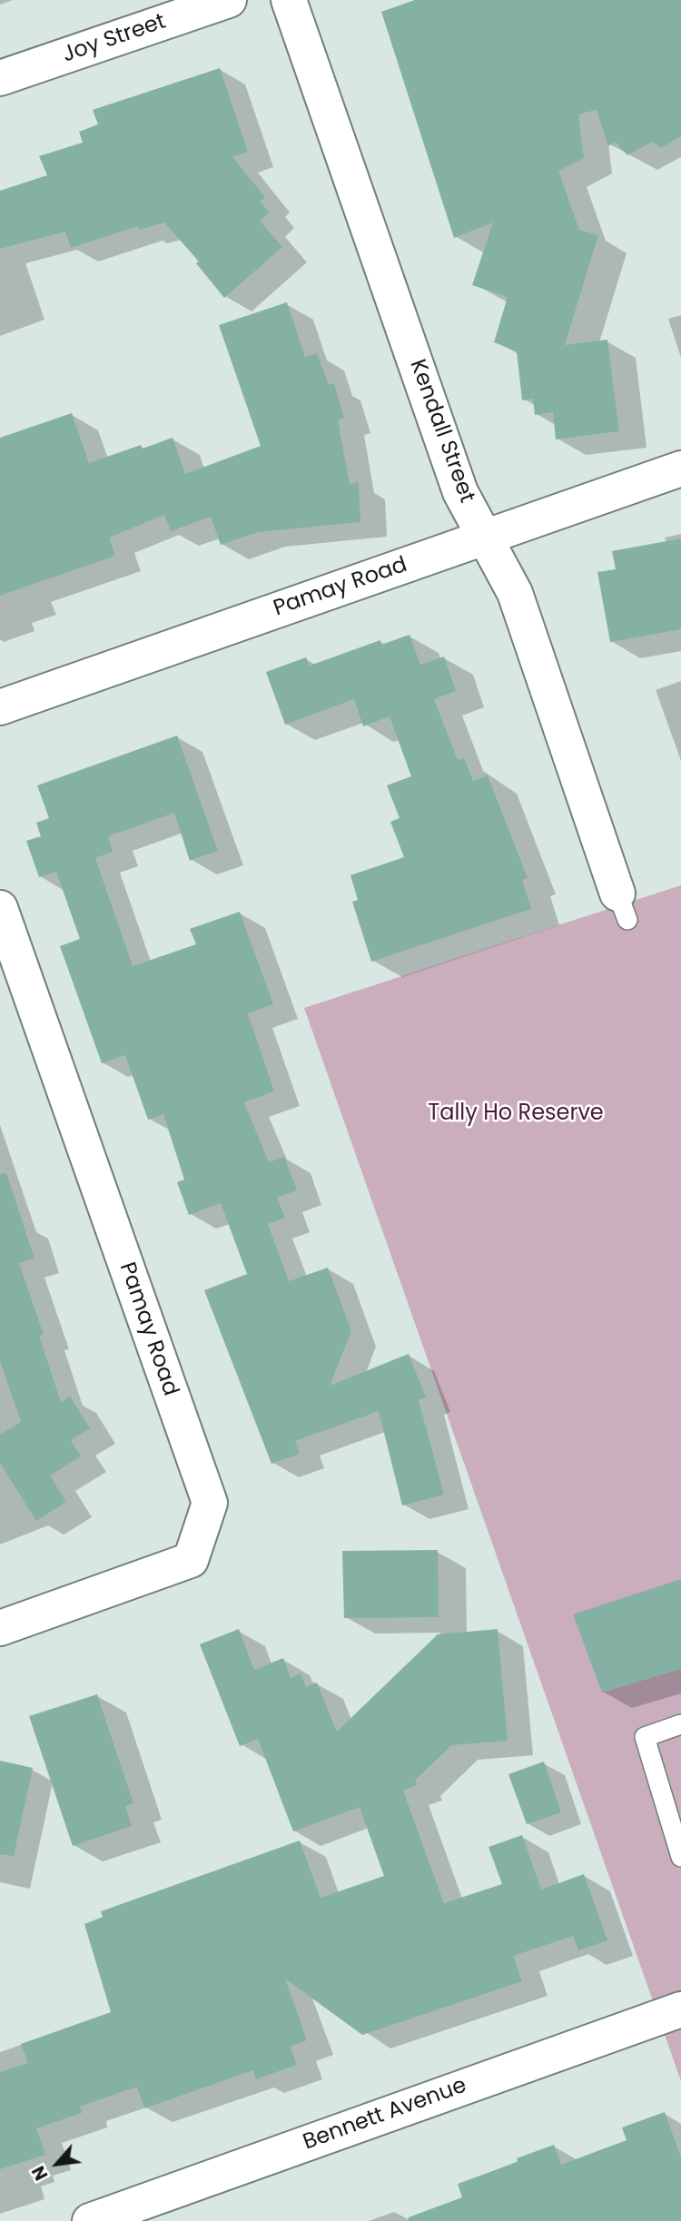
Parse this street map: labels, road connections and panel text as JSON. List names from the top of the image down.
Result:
{
  "streets": {
    "street": [
      "Joy Street",
      "Kendall Street",
      "Pamay Road",
      "Bennett Avenue"
    ]
  },
  "crossings": [
    ["Kendall Street", "Pamay Road"]
  ],
  "parks": ["Tally Ho Reserve"],
  "north": "bottom left"
}
